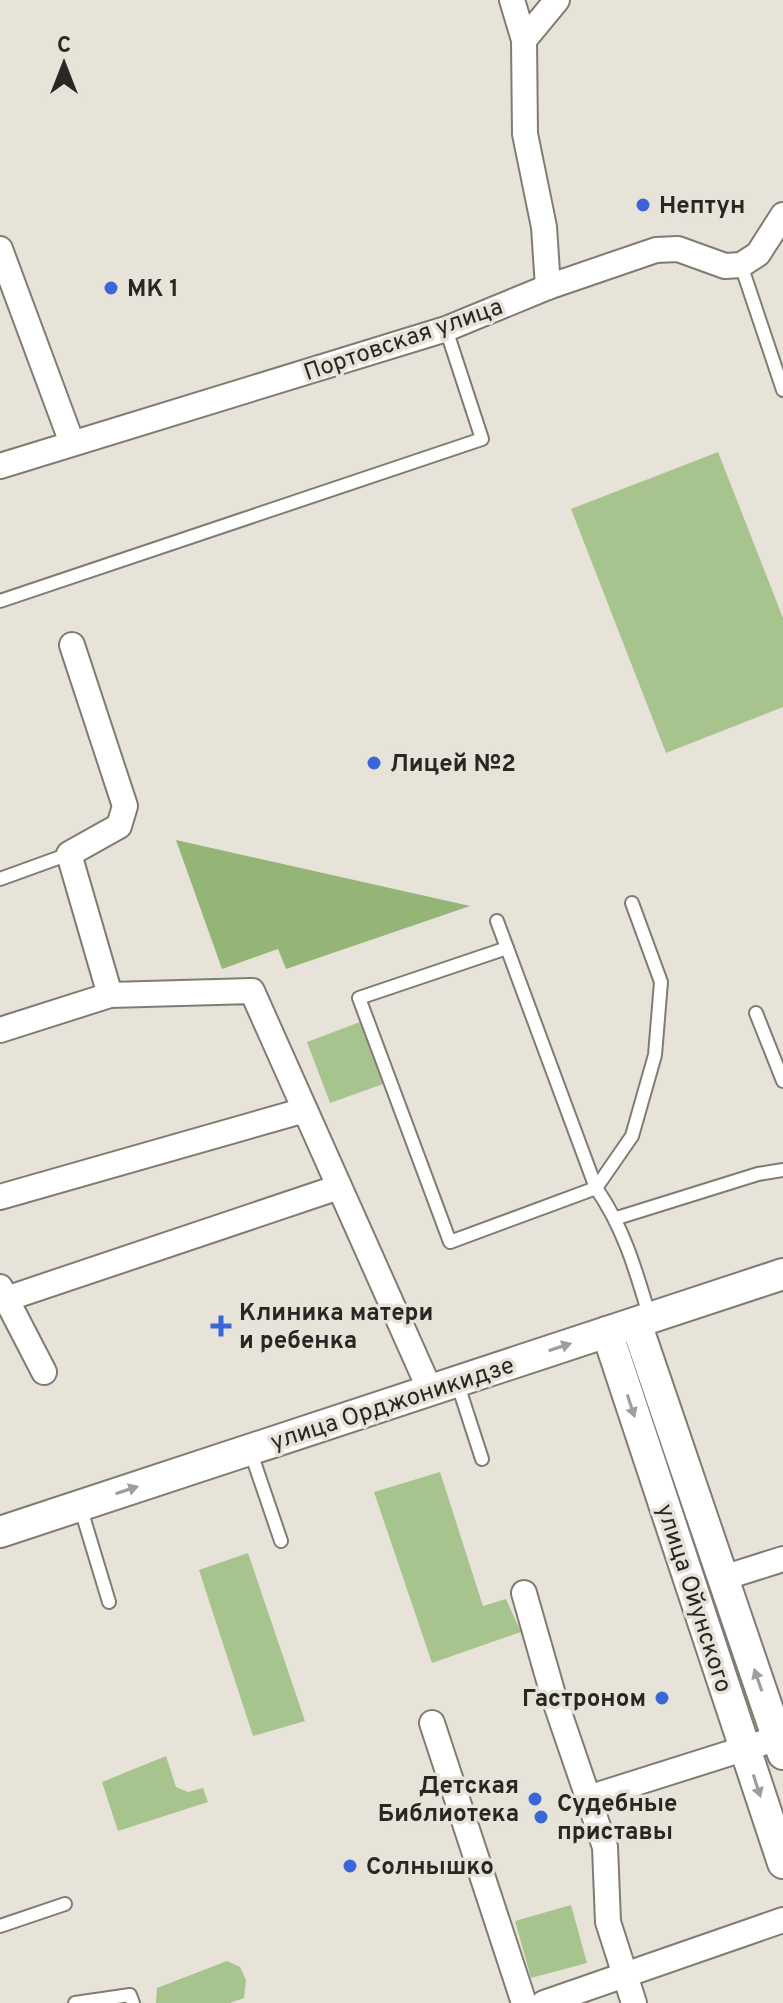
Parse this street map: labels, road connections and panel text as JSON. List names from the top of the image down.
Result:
{
  "streets": {
    "street": ["Портовская улица", "улица Орджоникидзе", "улица Ойунского"]
  },
  "crossings": [
    ["улица Орджоникидзе", "улица Ойунского"]
  ],
  "places": {
    "other": [
      "Нептун",
      "МК 1",
      "Лицей №2",
      "Гастроном",
      "Детская Библиотека",
      "Судебные приставы",
      "Солнышко"
    ],
    "health": ["Клиника матери и ребенка"]
  },
  "north": "top"
}
